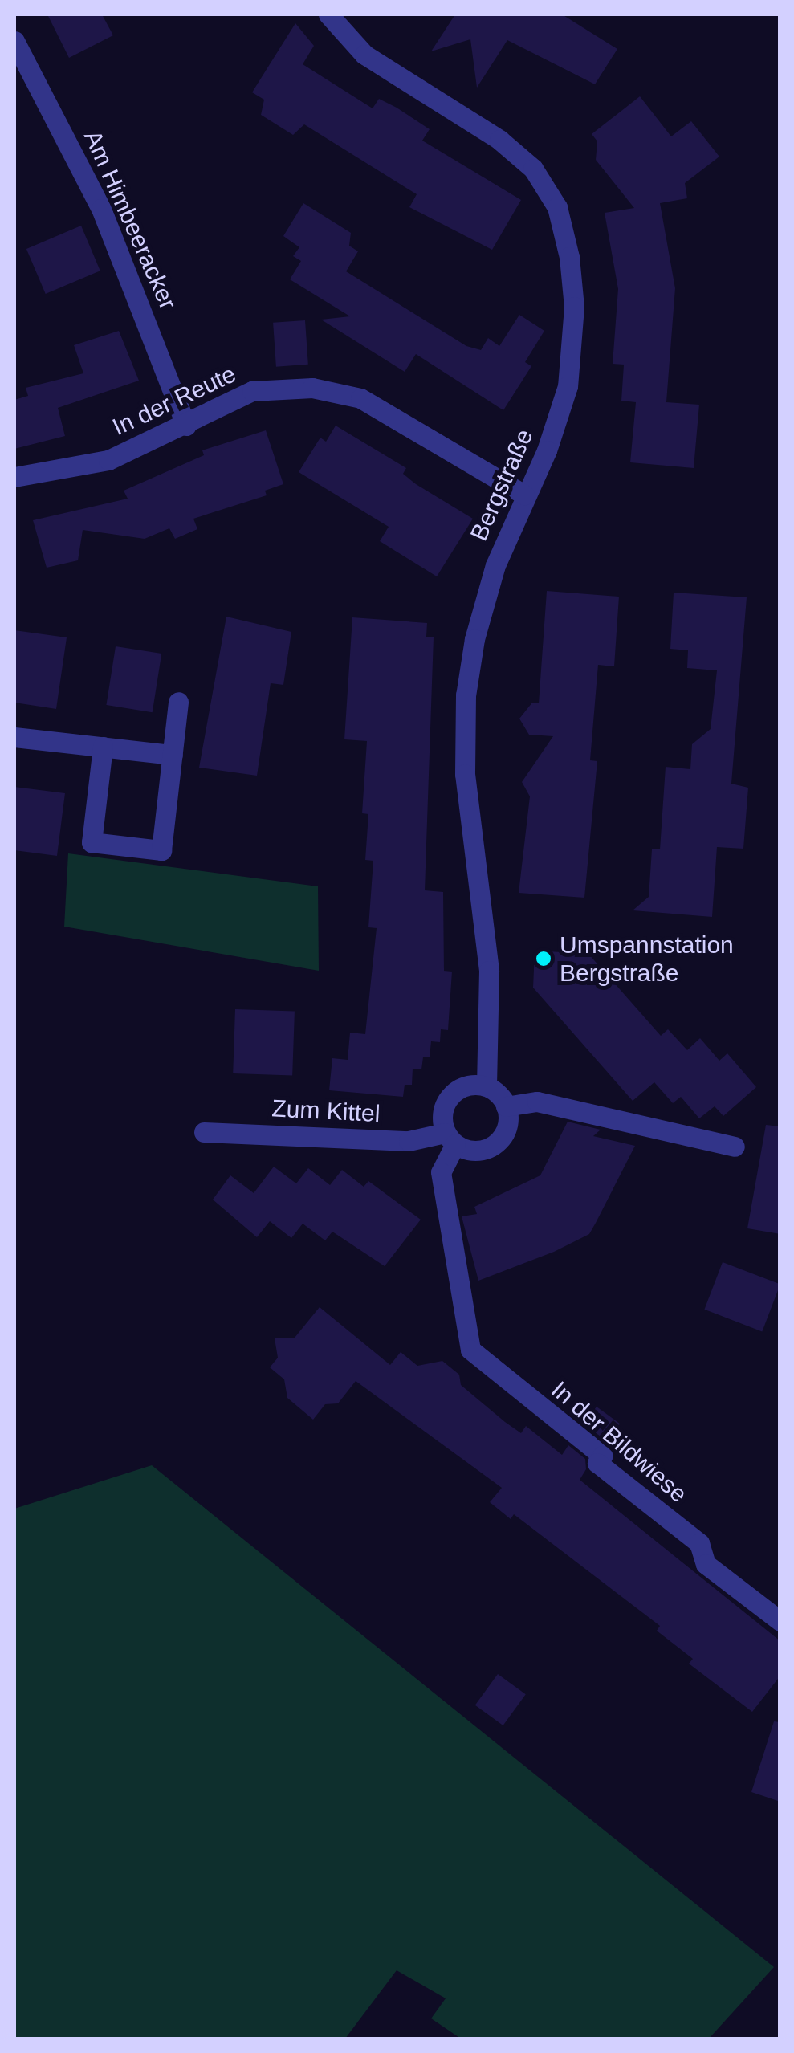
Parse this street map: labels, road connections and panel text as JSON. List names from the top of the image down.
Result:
{
  "streets": {
    "street": [
      "Am Himbeeracker",
      "In der Reute",
      "Bergstraße",
      "Zum Kittel",
      "In der Bildwiese"
    ]
  },
  "crossings": [
    ["Am Himbeeracker", "In der Reute"],
    ["In der Reute", "Bergstraße"],
    ["Bergstraße", "Zum Kittel"],
    ["Bergstraße", "In der Bildwiese"],
    ["Zum Kittel", "In der Bildwiese"]
  ],
  "places": ["Umspannstation Bergstraße"]
}
